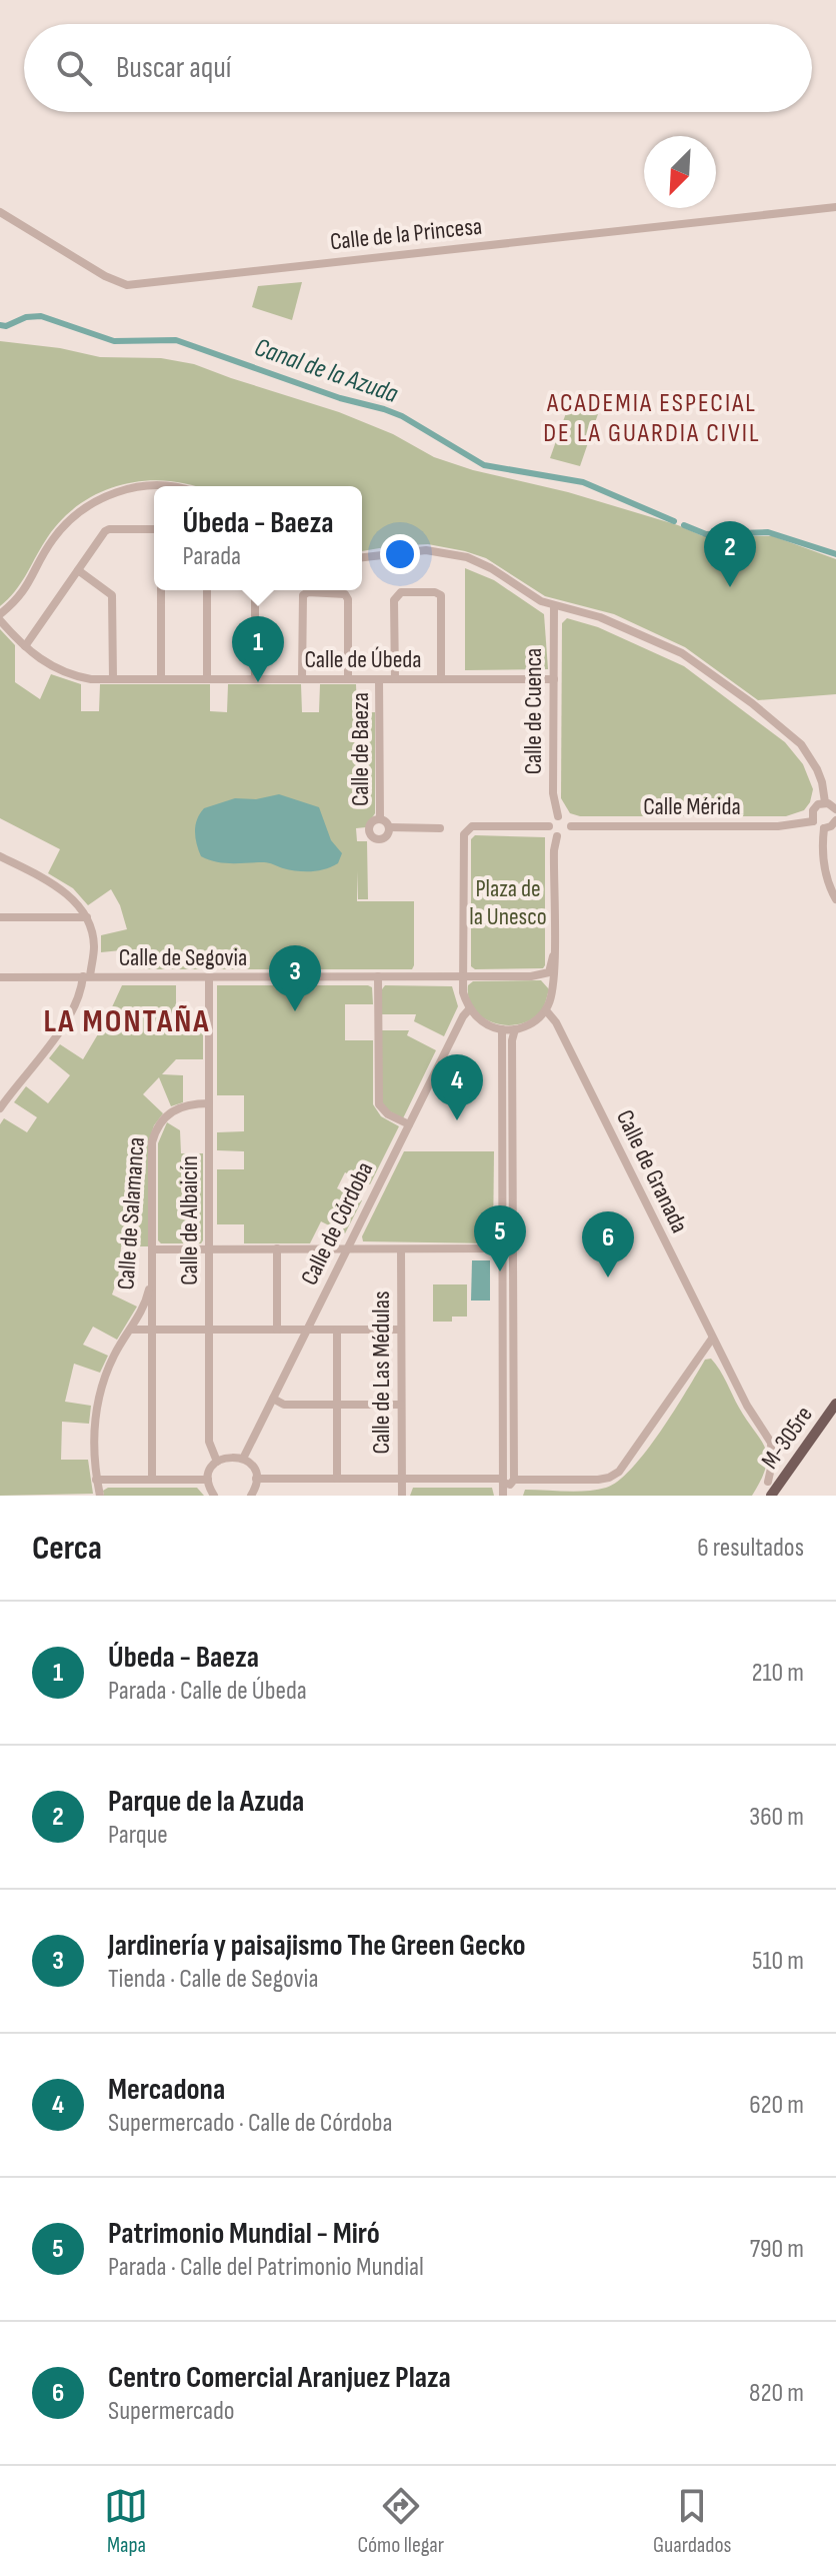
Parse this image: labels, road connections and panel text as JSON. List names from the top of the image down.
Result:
{
  "streets": {
    "main road": ["M-305re"],
    "street": [
      "Calle de la Princesa",
      "Calle de Úbeda",
      "Calle de Cuenca",
      "Calle de Baeza",
      "Calle Mérida",
      "Calle de Segovia",
      "Calle de Granada",
      "Calle de Salamanca",
      "Calle de Albaicín",
      "Calle de Córdoba",
      "Calle de Las Médulas"
    ]
  },
  "crossings": [
    ["Calle de Úbeda", "Calle de Cuenca"],
    ["Calle de Úbeda", "Calle de Baeza"],
    ["Calle de Cuenca", "Calle Mérida"],
    ["Calle de Segovia", "Calle de Albaicín"],
    ["Calle de Granada", "Calle de Córdoba"],
    ["Calle de Salamanca", "Calle de Albaicín"]
  ],
  "districts": ["ACADEMIA ESPECIAL DE LA GUARDIA CIVIL", "LA MONTAÑA"],
  "water": ["Canal de la Azuda"],
  "parks": ["Plaza de la Unesco"],
  "north": "bottom left",
  "page": {
    "search": "Buscar aquí",
    "popup": ["Úbeda - Baeza", "Parada"],
    "pins": [
      "2",
      "1",
      "3",
      "4",
      "5",
      "6"
    ],
    "heading": ["Cerca", "6 resultados"],
    "list": [
      {
        "mark": "1",
        "name": "Úbeda - Baeza",
        "note": "Parada · Calle de Úbeda",
        "value": "210 m"
      },
      {
        "mark": "2",
        "name": "Parque de la Azuda",
        "note": "Parque",
        "value": "360 m"
      },
      {
        "mark": "3",
        "name": "Jardinería y paisajismo The Green Gecko",
        "note": "Tienda · Calle de Segovia",
        "value": "510 m"
      },
      {
        "mark": "4",
        "name": "Mercadona",
        "note": "Supermercado · Calle de Córdoba",
        "value": "620 m"
      },
      {
        "mark": "5",
        "name": "Patrimonio Mundial - Miró",
        "note": "Parada · Calle del Patrimonio Mundial",
        "value": "790 m"
      },
      {
        "mark": "6",
        "name": "Centro Comercial Aranjuez Plaza",
        "note": "Supermercado",
        "value": "820 m"
      }
    ],
    "nav": ["Mapa", "Cómo llegar", "Guardados"]
  }
}
